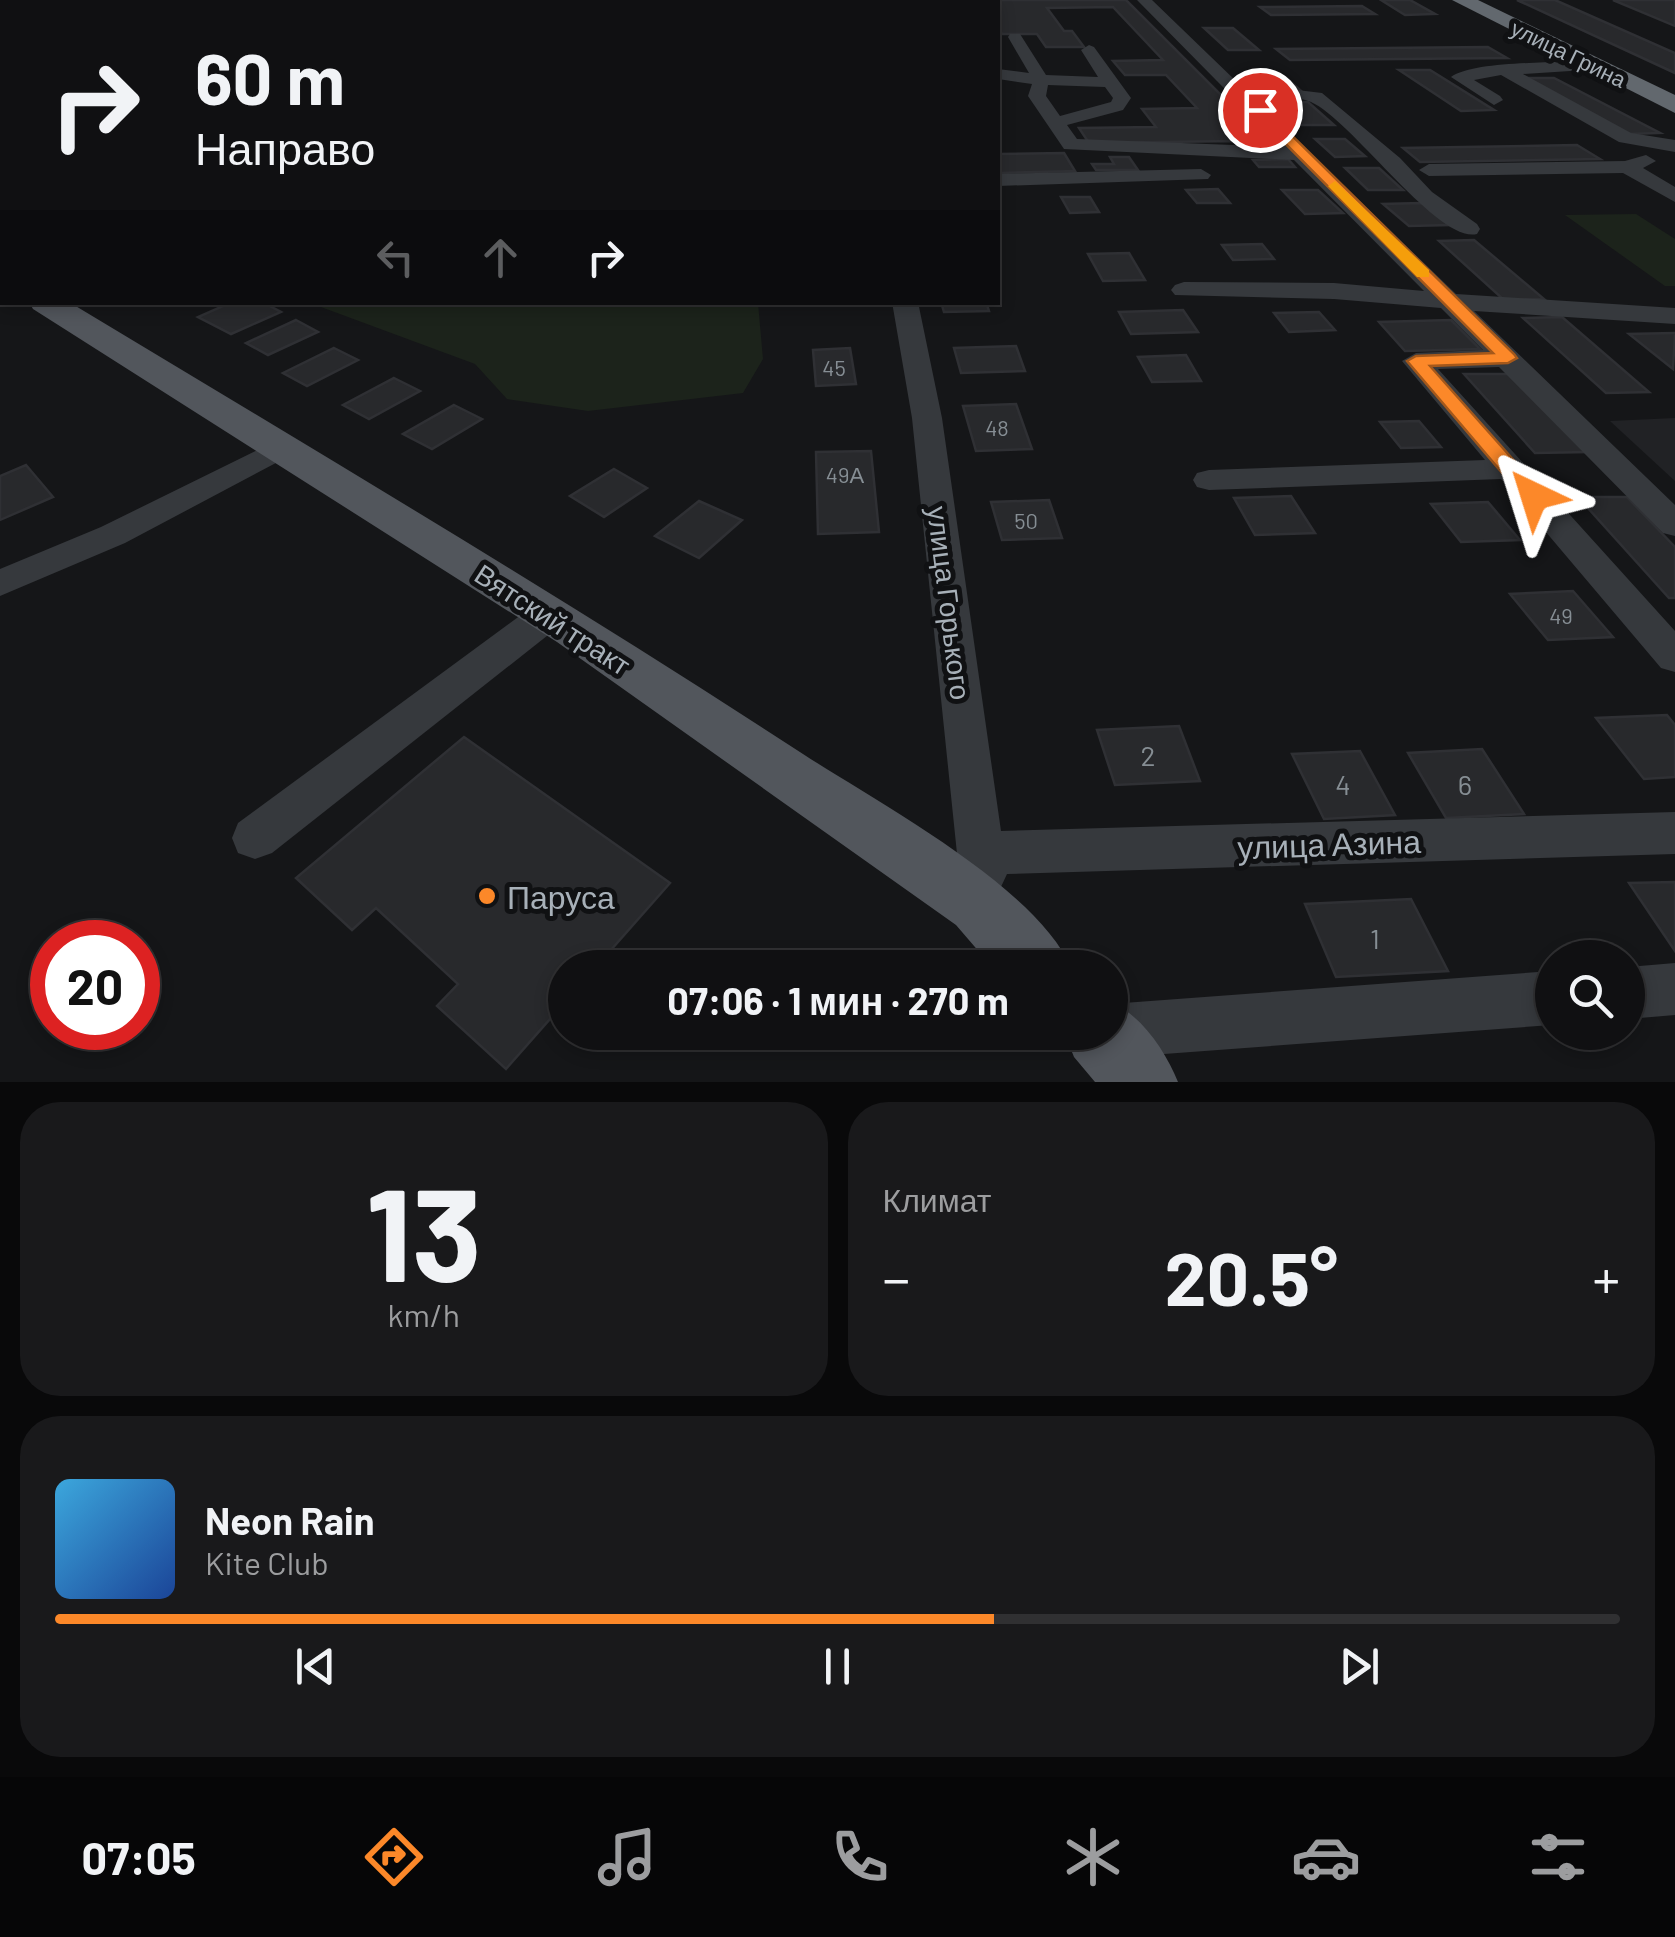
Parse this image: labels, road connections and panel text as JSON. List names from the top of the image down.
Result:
{
  "streets": {
    "highway": ["улица Грина"],
    "main road": ["Вятский тракт"],
    "street": ["улица Горького", "улица Азина"]
  },
  "crossings": [
    ["улица Горького", "Вятский тракт"],
    ["улица Горького", "улица Азина"]
  ],
  "places": ["Паруса"],
  "house_numbers": [
    "45",
    "48",
    "49А",
    "50",
    "49",
    "2",
    "4",
    "6",
    "1"
  ],
  "page": {
    "turn": ["60 m", "Направо"],
    "limit": "20",
    "trip": "07:06 · 1 мин · 270 m",
    "tile": [
      ["13", "km/h"],
      "Климат"
    ],
    "heat": ["−", "20.5°", "+"],
    "song": ["Neon Rain", "Kite Club"],
    "tabs": "07:05"
  }
}
